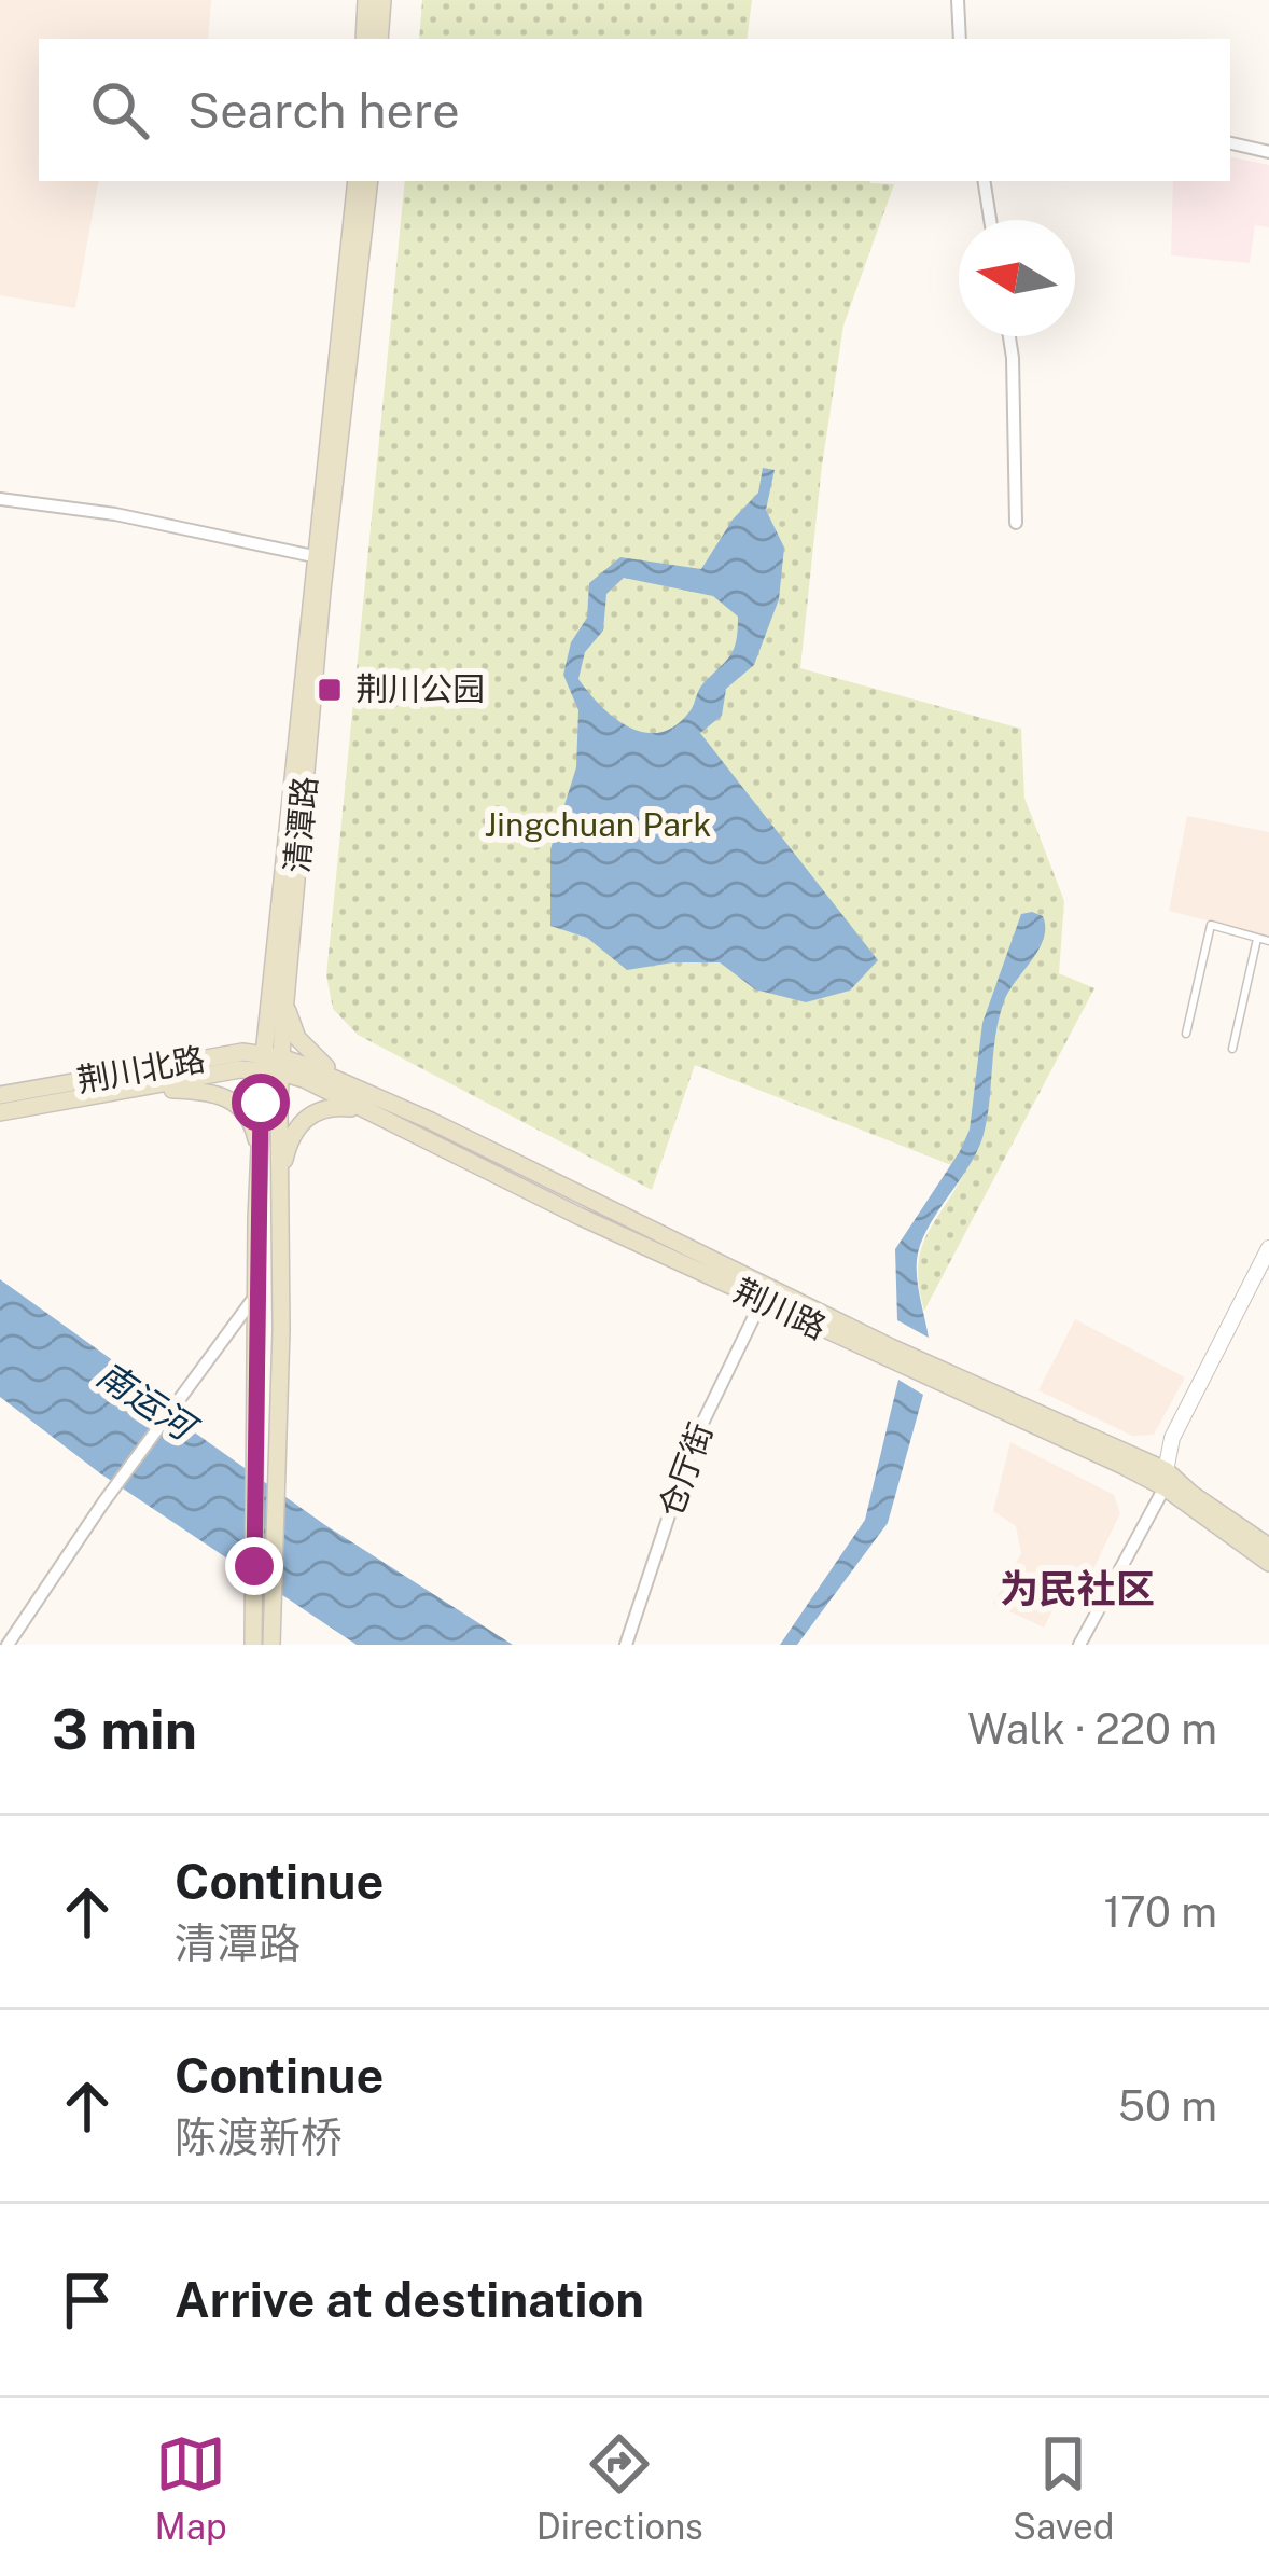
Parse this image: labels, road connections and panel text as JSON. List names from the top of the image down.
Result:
{
  "streets": {
    "main road": ["清潭路", "荆川北路", "荆川路"],
    "street": ["仓厅街"]
  },
  "crossings": [
    ["清潭路", "荆川北路"],
    ["清潭路", "荆川路"],
    ["荆川北路", "荆川路"],
    ["荆川路", "仓厅街"]
  ],
  "districts": ["为民社区"],
  "water": ["南运河"],
  "parks": ["Jingchuan Park"],
  "places": {
    "transit": ["荆川公园"]
  },
  "north": "left",
  "page": {
    "search": "Search here",
    "heading": ["3 min", "Walk · 220 m"],
    "list": [
      ["Continue", "清潭路", "170 m"],
      ["Continue", "陈渡新桥", "50 m"],
      "Arrive at destination"
    ],
    "nav": ["Map", "Directions", "Saved"]
  }
}
